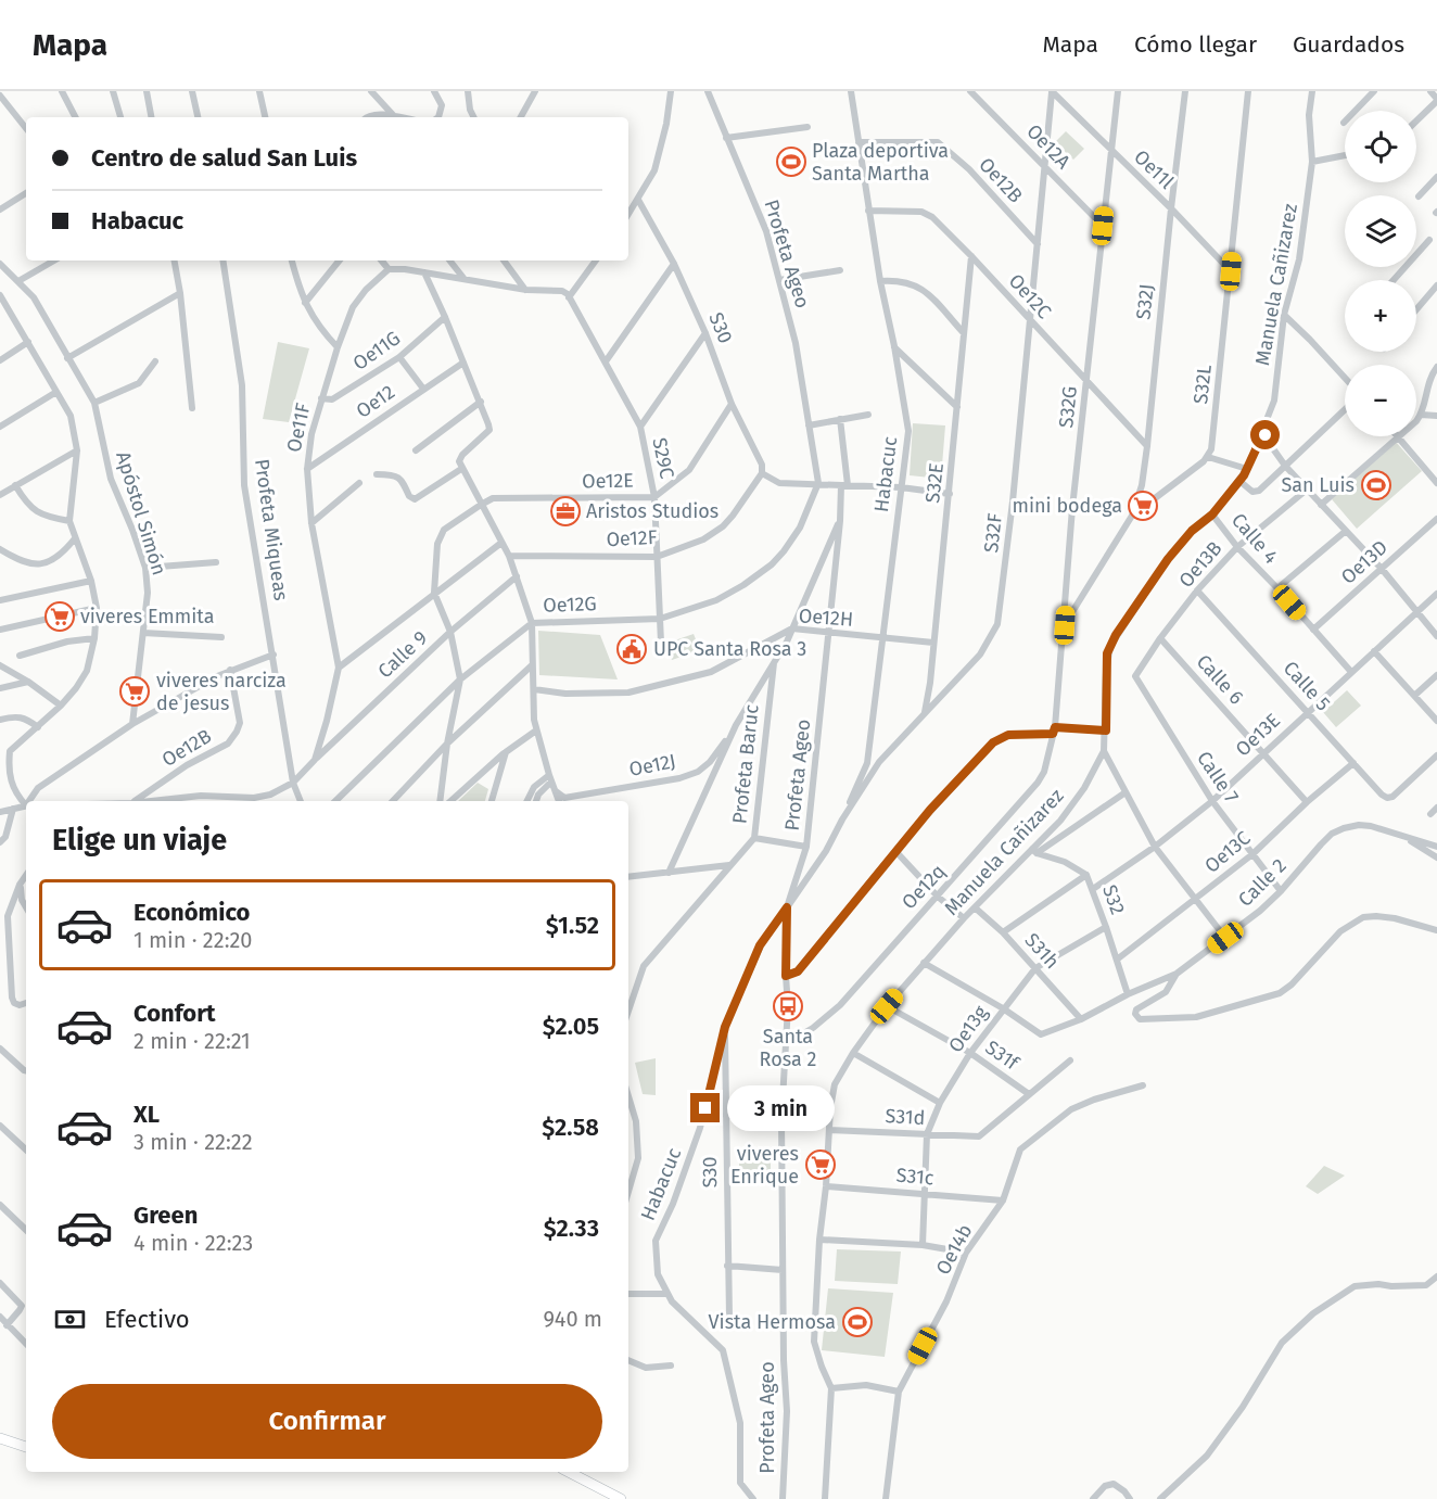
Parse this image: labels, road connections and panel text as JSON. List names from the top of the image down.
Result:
{
  "streets": {
    "street": [
      "Oe12A",
      "Oe11l",
      "Oe12B",
      "Profeta Ageo",
      "Manuela Cañizarez",
      "Oe12C",
      "S32J",
      "S30",
      "Oe11G",
      "S32L",
      "Oe12",
      "S32G",
      "Oe11F",
      "S29C",
      "Habacuc",
      "Oe12E",
      "S32E",
      "Apóstol Simón",
      "Profeta Miqueas",
      "S32F",
      "Oe12F",
      "Calle 4",
      "Oe13D",
      "Oe13B",
      "Oe12G",
      "Oe12H",
      "Calle 9",
      "Calle 6",
      "Calle 5",
      "Oe13E",
      "Profeta Baruc",
      "Oe12J",
      "Calle 7",
      "Oe13C",
      "Calle 2",
      "Oe12q",
      "S32",
      "S31h",
      "Oe13g",
      "S31f",
      "S31d",
      "S31c",
      "Oe14b"
    ]
  },
  "crossings": [
    ["Oe12A", "S32G"],
    ["Oe12A", "S32F"],
    ["Oe11l", "S32J"],
    ["Oe11l", "S32L"],
    ["Oe11l", "S32G"],
    ["Oe11l", "S32F"],
    ["Oe12B", "Habacuc"],
    ["Oe12B", "S32F"],
    ["Profeta Ageo", "Habacuc"],
    ["Profeta Ageo", "S32F"],
    ["Profeta Ageo", "Oe12G"],
    ["Profeta Ageo", "Oe12H"],
    ["Profeta Ageo", "Profeta Baruc"],
    ["Profeta Ageo", "Oe12q"],
    ["Manuela Cañizarez", "Calle 4"],
    ["Manuela Cañizarez", "S32"],
    ["Manuela Cañizarez", "S31h"],
    ["Manuela Cañizarez", "S31f"],
    ["Manuela Cañizarez", "S31d"],
    ["Manuela Cañizarez", "S31c"],
    ["Oe12C", "S32J"],
    ["Oe12C", "S32G"],
    ["Oe12C", "Habacuc"],
    ["Oe12C", "S32E"],
    ["Oe12C", "S32F"],
    ["S30", "Habacuc"],
    ["S30", "Oe12E"],
    ["S30", "Oe12F"],
    ["Oe11G", "Oe11F"],
    ["Oe12", "Oe11F"],
    ["S32G", "Oe12q"],
    ["Oe11F", "Profeta Miqueas"],
    ["Oe11F", "Calle 9"],
    ["S29C", "Oe12E"],
    ["S29C", "Oe12F"],
    ["S29C", "Oe12G"],
    ["Habacuc", "S32F"],
    ["Habacuc", "Oe12H"],
    ["S32E", "S32F"],
    ["S32E", "Oe12H"],
    ["Calle 4", "Oe13D"],
    ["Calle 4", "Oe13B"],
    ["Calle 4", "Oe13E"],
    ["Oe13B", "Calle 6"],
    ["Oe13B", "Calle 5"],
    ["Oe13B", "Calle 7"],
    ["Oe12H", "Profeta Baruc"],
    ["Calle 6", "Oe13E"],
    ["Calle 6", "Oe13C"],
    ["Calle 5", "Oe13E"],
    ["Calle 5", "Oe13C"],
    ["Oe13E", "Calle 7"],
    ["Oe13E", "S32"],
    ["Calle 7", "Oe13C"],
    ["Calle 7", "Calle 2"],
    ["Oe13C", "S32"],
    ["Calle 2", "S32"],
    ["Calle 2", "S31h"],
    ["Calle 2", "Oe13g"],
    ["S32", "Oe13g"],
    ["S31h", "Oe13g"],
    ["Oe13g", "S31f"],
    ["Oe13g", "S31d"],
    ["Oe13g", "S31c"],
    ["S31f", "S31d"],
    ["S31c", "Oe14b"]
  ],
  "places": {
    "sports": ["Plaza deportiva Santa Martha", "San Luis", "Vista Hermosa"],
    "supermarket": [
      "mini bodega",
      "viveres Emmita",
      "viveres narciza de jesus",
      "viveres Enrique"
    ],
    "office": ["Aristos Studios"],
    "public building": ["UPC Santa Rosa 3"],
    "bus stop": ["Santa Rosa 2"]
  },
  "page": {
    "header": "Mapa",
    "nav": ["Mapa", "Cómo llegar", "Guardados"],
    "map_buttons": ["+", "−"],
    "banner": ["Centro de salud San Luis", "Habacuc"],
    "heading": "Elige un viaje",
    "list": [
      {
        "name": "Económico",
        "note": "1 min · 22:20",
        "value": "$1.52"
      },
      {
        "name": "Confort",
        "note": "2 min · 22:21",
        "value": "$2.05"
      },
      {
        "name": "XL",
        "note": "3 min · 22:22",
        "value": "$2.58"
      },
      {
        "name": "Green",
        "note": "4 min · 22:23",
        "value": "$2.33"
      }
    ],
    "bubble": "3 min",
    "pay": ["Efectivo", "940 m"],
    "buttons": "Confirmar"
  }
}
